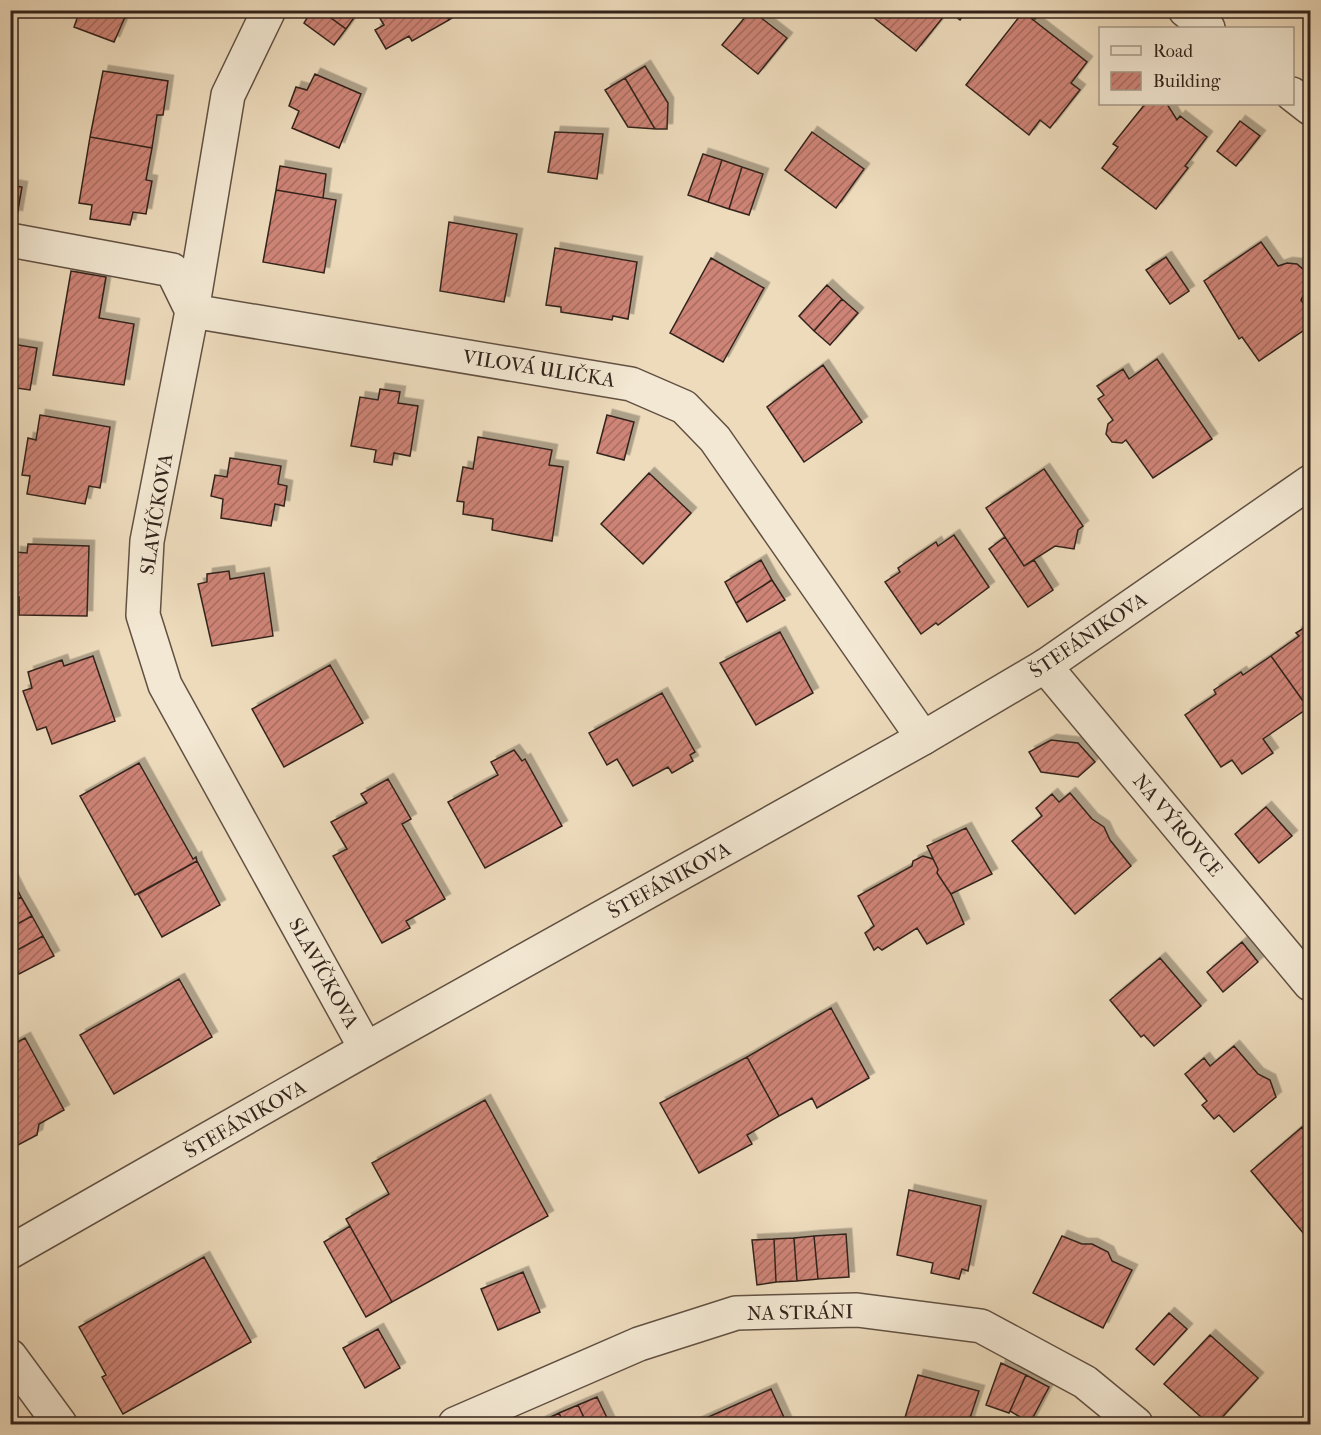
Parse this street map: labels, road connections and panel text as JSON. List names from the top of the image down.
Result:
{
  "streets": {
    "street": [
      "VILOVÁ ULIČKA",
      "SLAVÍČKOVA",
      "ŠTEFÁNIKOVA",
      "NA VÝROVCE",
      "NA STRÁNI"
    ]
  },
  "crossings": [
    ["VILOVÁ ULIČKA", "SLAVÍČKOVA"],
    ["VILOVÁ ULIČKA", "ŠTEFÁNIKOVA"],
    ["SLAVÍČKOVA", "ŠTEFÁNIKOVA"],
    ["ŠTEFÁNIKOVA", "NA VÝROVCE"]
  ],
  "legend": ["Road", "Building"]
}
